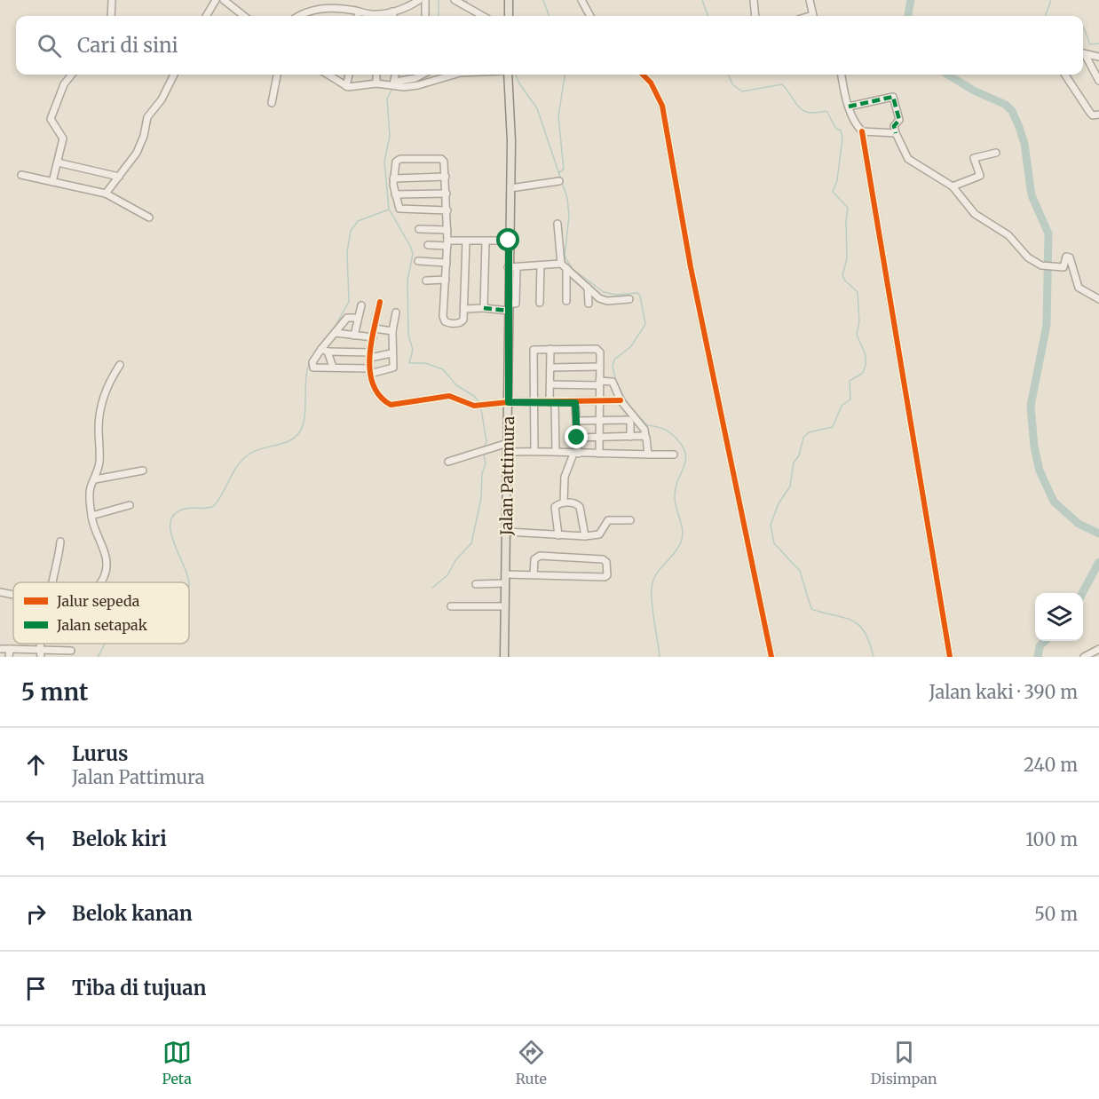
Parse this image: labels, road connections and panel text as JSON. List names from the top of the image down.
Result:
{
  "streets": {
    "main road": ["Jalan Pattimura"]
  },
  "legend": ["Jalur sepeda", "Jalan setapak"],
  "page": {
    "search": "Cari di sini",
    "heading": ["5 mnt", "Jalan kaki · 390 m"],
    "list": [
      ["Lurus", "Jalan Pattimura", "240 m"],
      ["Belok kiri", "100 m"],
      ["Belok kanan", "50 m"],
      "Tiba di tujuan"
    ],
    "nav": ["Peta", "Rute", "Disimpan"]
  }
}
